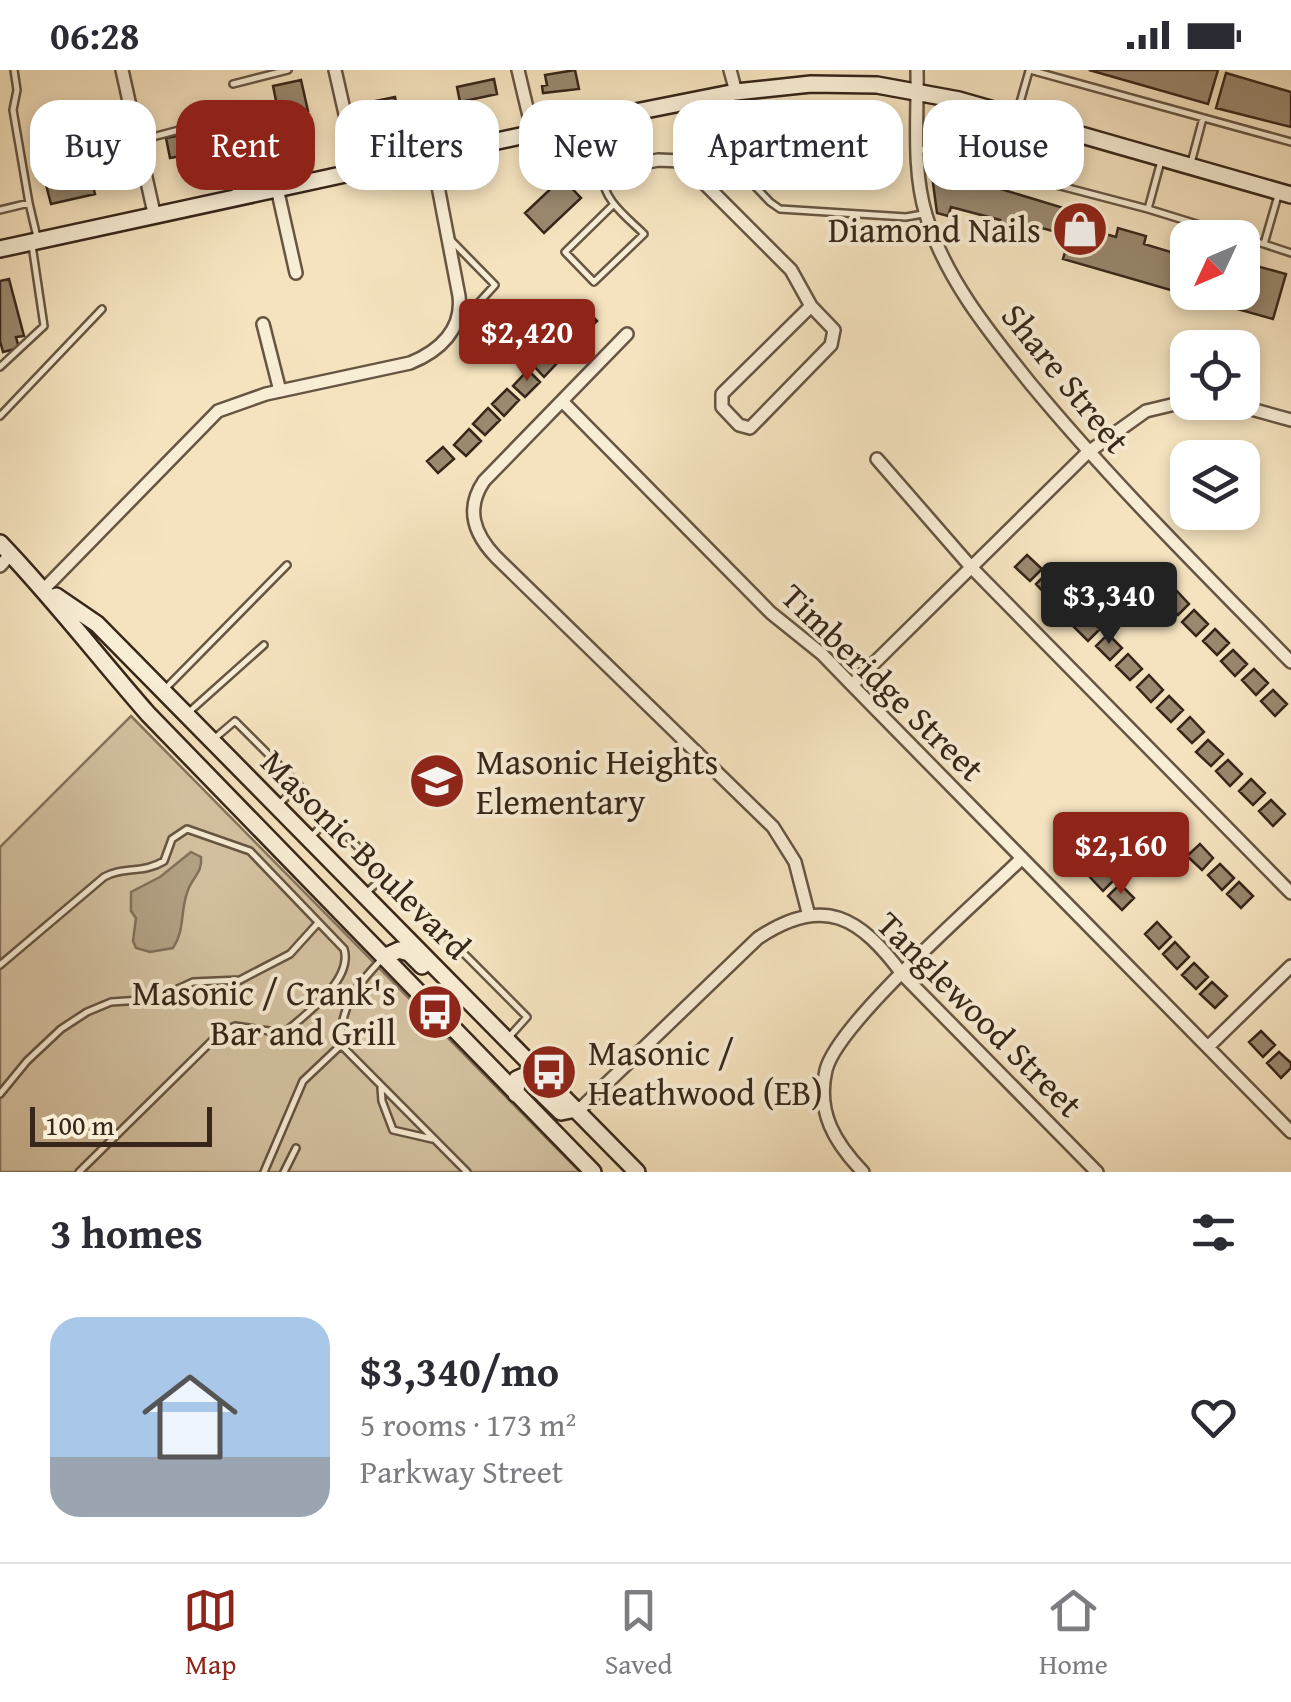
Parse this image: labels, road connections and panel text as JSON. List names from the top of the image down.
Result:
{
  "streets": {
    "main road": ["Masonic Boulevard"],
    "street": ["Share Street", "Timberidge Street", "Tanglewood Street"]
  },
  "places": {
    "shop": ["Diamond Nails"],
    "school or university": ["Masonic Heights Elementary"],
    "bus stop": ["Masonic / Crank's Bar and Grill", "Masonic / Heathwood (EB)"]
  },
  "scale_bar": "100 m",
  "north": "bottom left",
  "page": {
    "status": "06:28",
    "chip": [
      "Buy",
      "Rent",
      "Filters",
      "New",
      "Apartment",
      "House"
    ],
    "price": ["$2,420", "$3,340", "$2,160"],
    "scale": "100 m",
    "heading": "3 homes",
    "list": [
      {
        "name": "$3,340/mo",
        "note": "5 rooms · 173 m² · Parkway Street"
      }
    ],
    "tabs": ["Map", "Saved", "Home"]
  }
}
